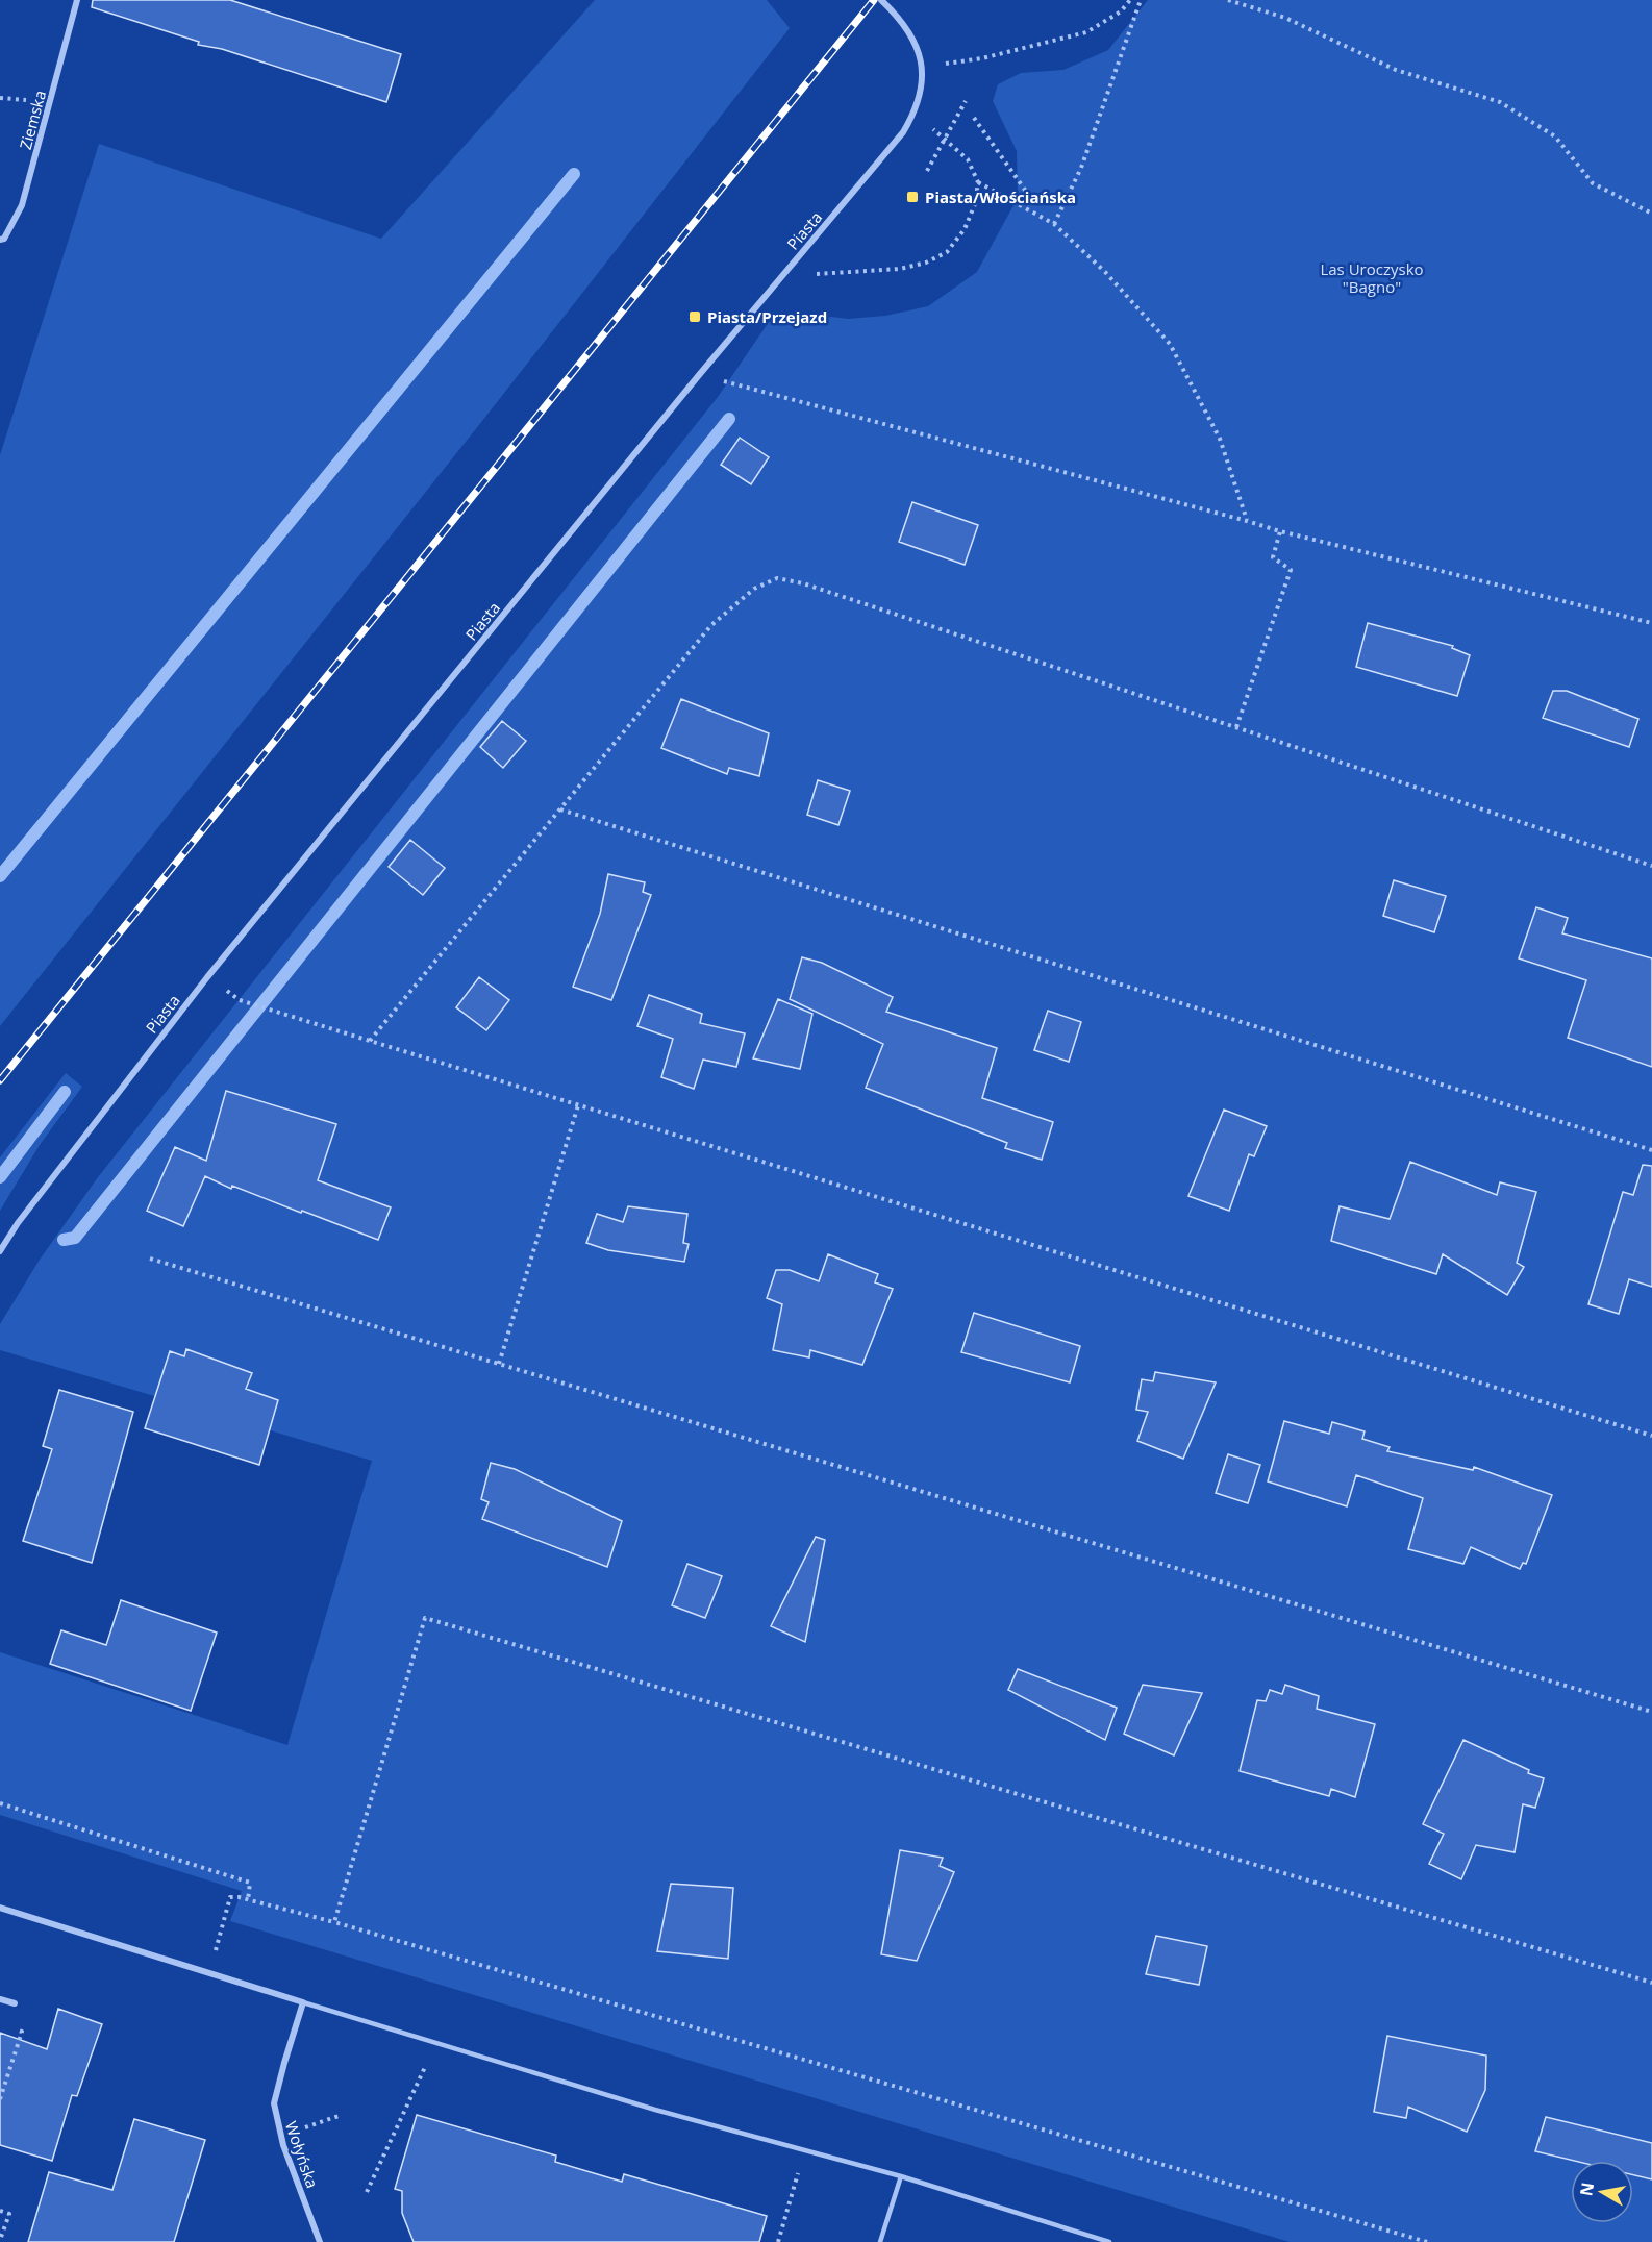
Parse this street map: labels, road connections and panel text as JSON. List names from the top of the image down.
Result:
{
  "streets": {
    "street": ["Ziemska", "Piasta", "Wołyńska"]
  },
  "parks": ["Las Uroczysko \"Bagno\""],
  "places": {
    "transit": ["Piasta/Włościańska", "Piasta/Przejazd"]
  },
  "north": "left"
}
